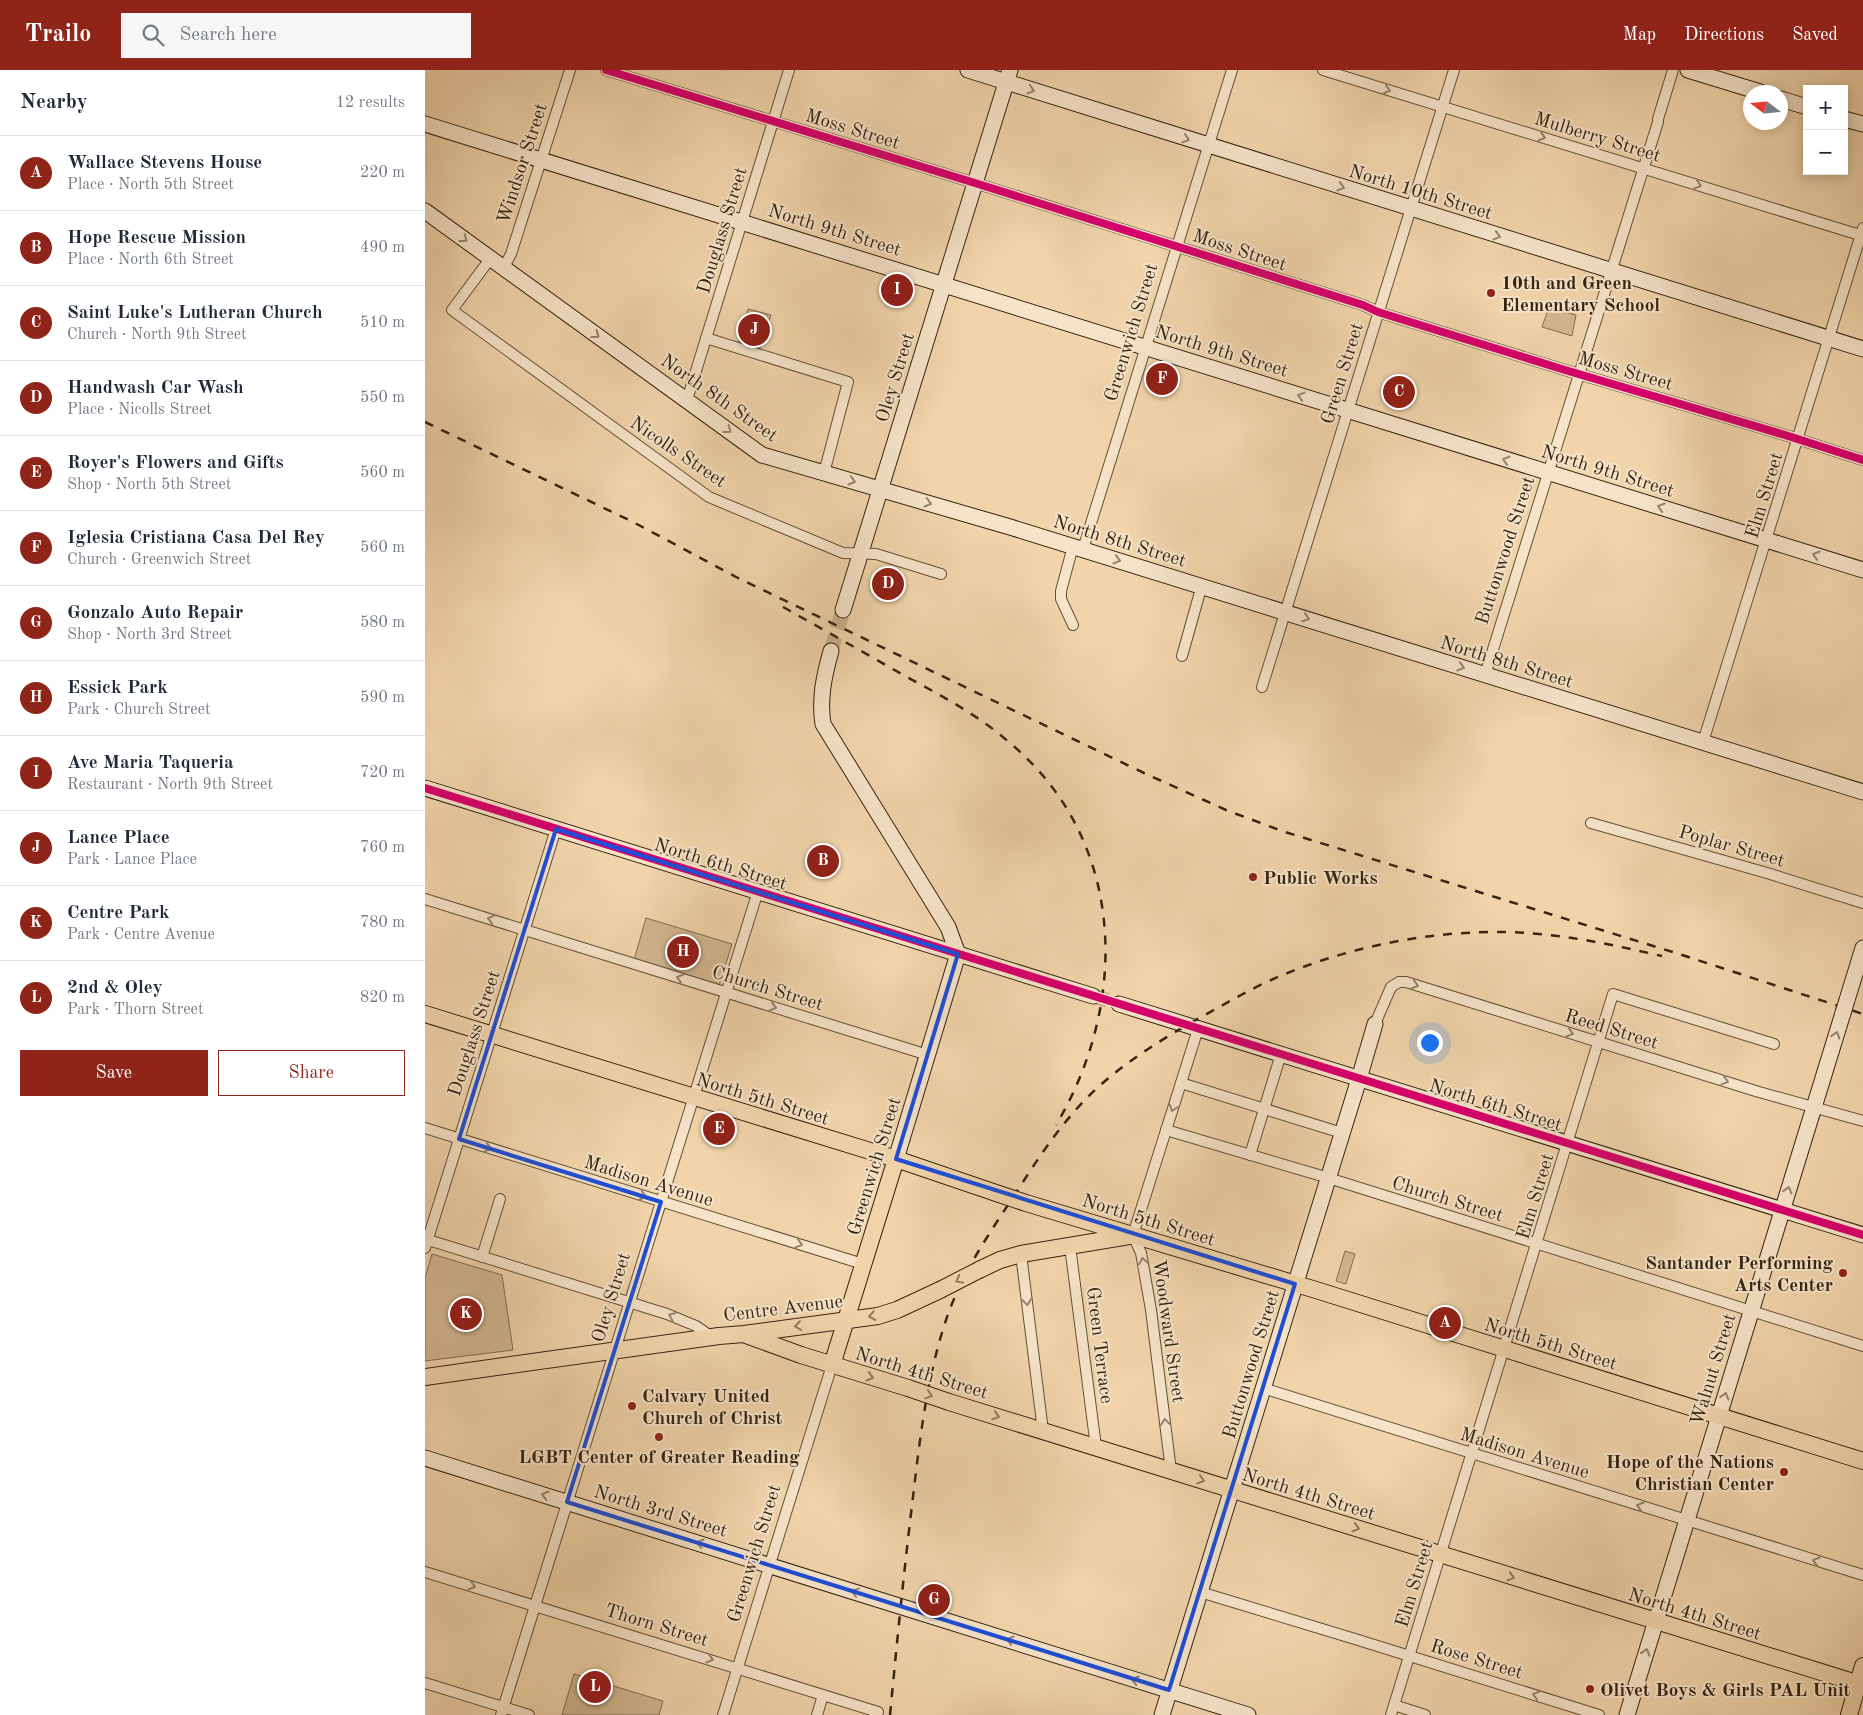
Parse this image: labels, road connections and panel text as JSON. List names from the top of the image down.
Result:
{
  "streets": {
    "main road": [
      "Greenwich Street",
      "North 5th Street",
      "Centre Avenue",
      "North 4th Street"
    ],
    "street": [
      "Moss Street",
      "Mulberry Street",
      "Windsor Street",
      "North 10th Street",
      "North 9th Street",
      "Douglass Street",
      "Green Street",
      "Oley Street",
      "North 8th Street",
      "Nicolls Street",
      "Elm Street",
      "Buttonwood Street",
      "Poplar Street",
      "North 6th Street",
      "Church Street",
      "Reed Street",
      "Madison Avenue",
      "Woodward Street",
      "Green Terrace",
      "Walnut Street",
      "North 3rd Street",
      "Thorn Street",
      "Rose Street"
    ]
  },
  "crossings": [
    ["Moss Street", "Douglass Street"],
    ["Moss Street", "Greenwich Street"],
    ["Moss Street", "Green Street"],
    ["Moss Street", "Oley Street"],
    ["Moss Street", "Elm Street"],
    ["Moss Street", "Buttonwood Street"],
    ["Mulberry Street", "Green Street"],
    ["Mulberry Street", "Elm Street"],
    ["Mulberry Street", "Buttonwood Street"],
    ["Windsor Street", "North 9th Street"],
    ["Windsor Street", "North 8th Street"],
    ["North 10th Street", "Greenwich Street"],
    ["North 10th Street", "Green Street"],
    ["North 10th Street", "Oley Street"],
    ["North 10th Street", "Elm Street"],
    ["North 10th Street", "Buttonwood Street"],
    ["North 9th Street", "Douglass Street"],
    ["North 9th Street", "Greenwich Street"],
    ["North 9th Street", "Green Street"],
    ["North 9th Street", "Oley Street"],
    ["North 9th Street", "Elm Street"],
    ["North 9th Street", "Buttonwood Street"],
    ["Douglass Street", "North 8th Street"],
    ["Douglass Street", "North 6th Street"],
    ["Douglass Street", "Church Street"],
    ["Douglass Street", "North 5th Street"],
    ["Douglass Street", "Madison Avenue"],
    ["Greenwich Street", "North 8th Street"],
    ["Greenwich Street", "North 6th Street"],
    ["Greenwich Street", "Church Street"],
    ["Greenwich Street", "North 5th Street"],
    ["Greenwich Street", "Madison Avenue"],
    ["Greenwich Street", "Centre Avenue"],
    ["Greenwich Street", "North 4th Street"],
    ["Greenwich Street", "North 3rd Street"],
    ["Greenwich Street", "Thorn Street"],
    ["Green Street", "North 8th Street"],
    ["Oley Street", "North 8th Street"],
    ["Oley Street", "Nicolls Street"],
    ["Oley Street", "North 6th Street"],
    ["Oley Street", "Church Street"],
    ["Oley Street", "North 5th Street"],
    ["Oley Street", "Madison Avenue"],
    ["Oley Street", "Centre Avenue"],
    ["Oley Street", "North 3rd Street"],
    ["Oley Street", "Thorn Street"],
    ["North 8th Street", "Nicolls Street"],
    ["North 8th Street", "Elm Street"],
    ["North 8th Street", "Buttonwood Street"],
    ["Elm Street", "North 6th Street"],
    ["Elm Street", "Church Street"],
    ["Elm Street", "Reed Street"],
    ["Elm Street", "North 5th Street"],
    ["Elm Street", "Madison Avenue"],
    ["Elm Street", "North 4th Street"],
    ["Elm Street", "Rose Street"],
    ["Buttonwood Street", "North 6th Street"],
    ["Buttonwood Street", "Church Street"],
    ["Buttonwood Street", "Reed Street"],
    ["Buttonwood Street", "North 5th Street"],
    ["Buttonwood Street", "Madison Avenue"],
    ["Buttonwood Street", "North 4th Street"],
    ["Buttonwood Street", "North 3rd Street"],
    ["Buttonwood Street", "Rose Street"],
    ["North 6th Street", "Walnut Street"],
    ["Church Street", "Walnut Street"],
    ["Reed Street", "Walnut Street"],
    ["North 5th Street", "Centre Avenue"],
    ["North 5th Street", "Woodward Street"],
    ["North 5th Street", "Walnut Street"],
    ["Madison Avenue", "Walnut Street"],
    ["Centre Avenue", "Woodward Street"],
    ["Centre Avenue", "Green Terrace"],
    ["Centre Avenue", "North 4th Street"],
    ["Woodward Street", "North 4th Street"],
    ["Green Terrace", "North 4th Street"],
    ["Walnut Street", "North 4th Street"]
  ],
  "one_way": [
    "Mulberry Street",
    "North 10th Street",
    "North 9th Street",
    "North 8th Street",
    "Reed Street",
    "Centre Avenue",
    "Woodward Street",
    "Walnut Street",
    "North 4th Street",
    "North 3rd Street",
    "Thorn Street",
    "Rose Street"
  ],
  "places": [
    "10th and Green Elementary School",
    "Public Works",
    "Santander Performing Arts Center",
    "Calvary United Church of Christ",
    "LGBT Center of Greater Reading",
    "Hope of the Nations Christian Center",
    "Olivet Boys & Girls PAL Unit"
  ],
  "north": "left",
  "page": {
    "header": "Trailo",
    "search": "Search here",
    "nav": ["Map", "Directions", "Saved"],
    "heading": ["Nearby", "12 results"],
    "map_buttons": ["+", "−"],
    "list": [
      {
        "mark": "A",
        "name": "Wallace Stevens House",
        "note": "Place · North 5th Street",
        "value": "220 m"
      },
      {
        "mark": "B",
        "name": "Hope Rescue Mission",
        "note": "Place · North 6th Street",
        "value": "490 m"
      },
      {
        "mark": "C",
        "name": "Saint Luke's Lutheran Church",
        "note": "Church · North 9th Street",
        "value": "510 m"
      },
      {
        "mark": "D",
        "name": "Handwash Car Wash",
        "note": "Place · Nicolls Street",
        "value": "550 m"
      },
      {
        "mark": "E",
        "name": "Royer's Flowers and Gifts",
        "note": "Shop · North 5th Street",
        "value": "560 m"
      },
      {
        "mark": "F",
        "name": "Iglesia Cristiana Casa Del Rey",
        "note": "Church · Greenwich Street",
        "value": "560 m"
      },
      {
        "mark": "G",
        "name": "Gonzalo Auto Repair",
        "note": "Shop · North 3rd Street",
        "value": "580 m"
      },
      {
        "mark": "H",
        "name": "Essick Park",
        "note": "Park · Church Street",
        "value": "590 m"
      },
      {
        "mark": "I",
        "name": "Ave Maria Taqueria",
        "note": "Restaurant · North 9th Street",
        "value": "720 m"
      },
      {
        "mark": "J",
        "name": "Lance Place",
        "note": "Park · Lance Place",
        "value": "760 m"
      },
      {
        "mark": "K",
        "name": "Centre Park",
        "note": "Park · Centre Avenue",
        "value": "780 m"
      },
      {
        "mark": "L",
        "name": "2nd & Oley",
        "note": "Park · Thorn Street",
        "value": "820 m"
      }
    ],
    "pins": [
      "I",
      "J",
      "F",
      "C",
      "D",
      "B",
      "H",
      "E",
      "K",
      "A",
      "G",
      "L"
    ],
    "buttons": ["Save", "Share"]
  }
}
